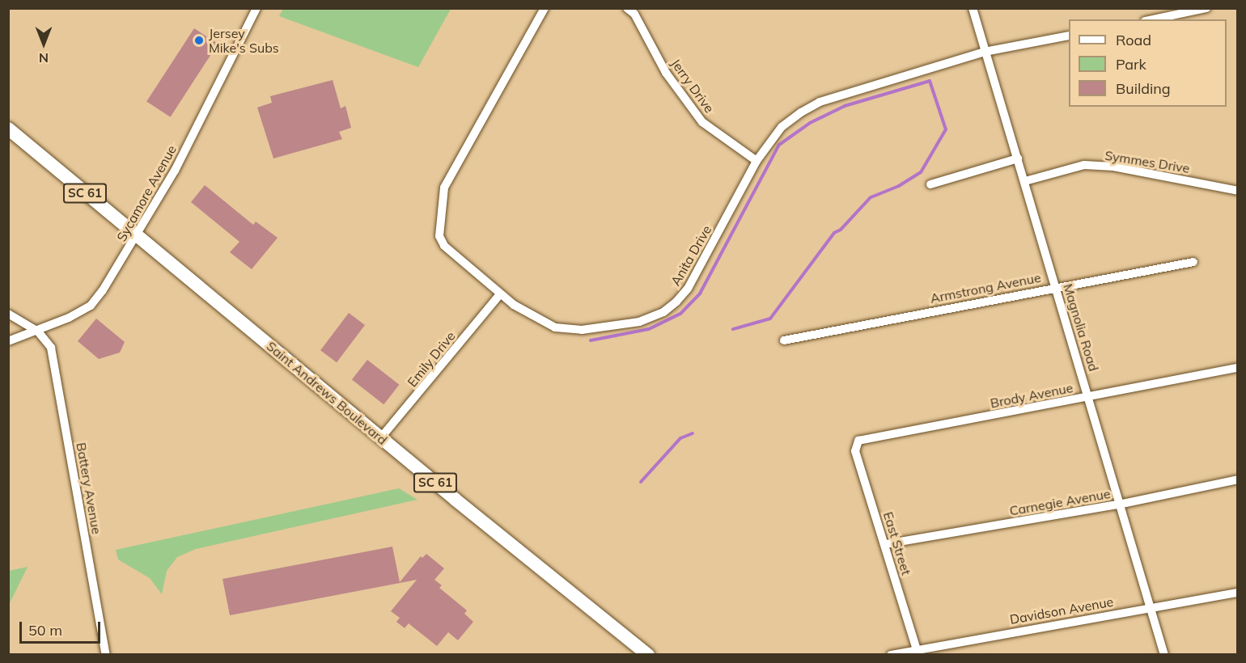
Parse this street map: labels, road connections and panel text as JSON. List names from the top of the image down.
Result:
{
  "streets": {
    "main road": ["SC 61", "Saint Andrews Boulevard"],
    "street": [
      "Jerry Drive",
      "Symmes Drive",
      "Sycamore Avenue",
      "Anita Drive",
      "Armstrong Avenue",
      "Magnolia Road",
      "Emily Drive",
      "Brody Avenue",
      "Battery Avenue",
      "Carnegie Avenue",
      "East Street",
      "Davidson Avenue"
    ]
  },
  "crossings": [
    ["Jerry Drive", "Anita Drive"],
    ["Symmes Drive", "Magnolia Road"],
    ["Sycamore Avenue", "Saint Andrews Boulevard"],
    ["Sycamore Avenue", "Battery Avenue"],
    ["Anita Drive", "Magnolia Road"],
    ["Anita Drive", "Emily Drive"],
    ["Armstrong Avenue", "Magnolia Road"],
    ["Magnolia Road", "Brody Avenue"],
    ["Magnolia Road", "Carnegie Avenue"],
    ["Magnolia Road", "Davidson Avenue"],
    ["Emily Drive", "Saint Andrews Boulevard"],
    ["Brody Avenue", "East Street"],
    ["Carnegie Avenue", "East Street"],
    ["East Street", "Davidson Avenue"]
  ],
  "places": ["Jersey Mike's Subs"],
  "legend": ["Road", "Park", "Building"],
  "scale_bar": "50 m",
  "north": "bottom"
}
